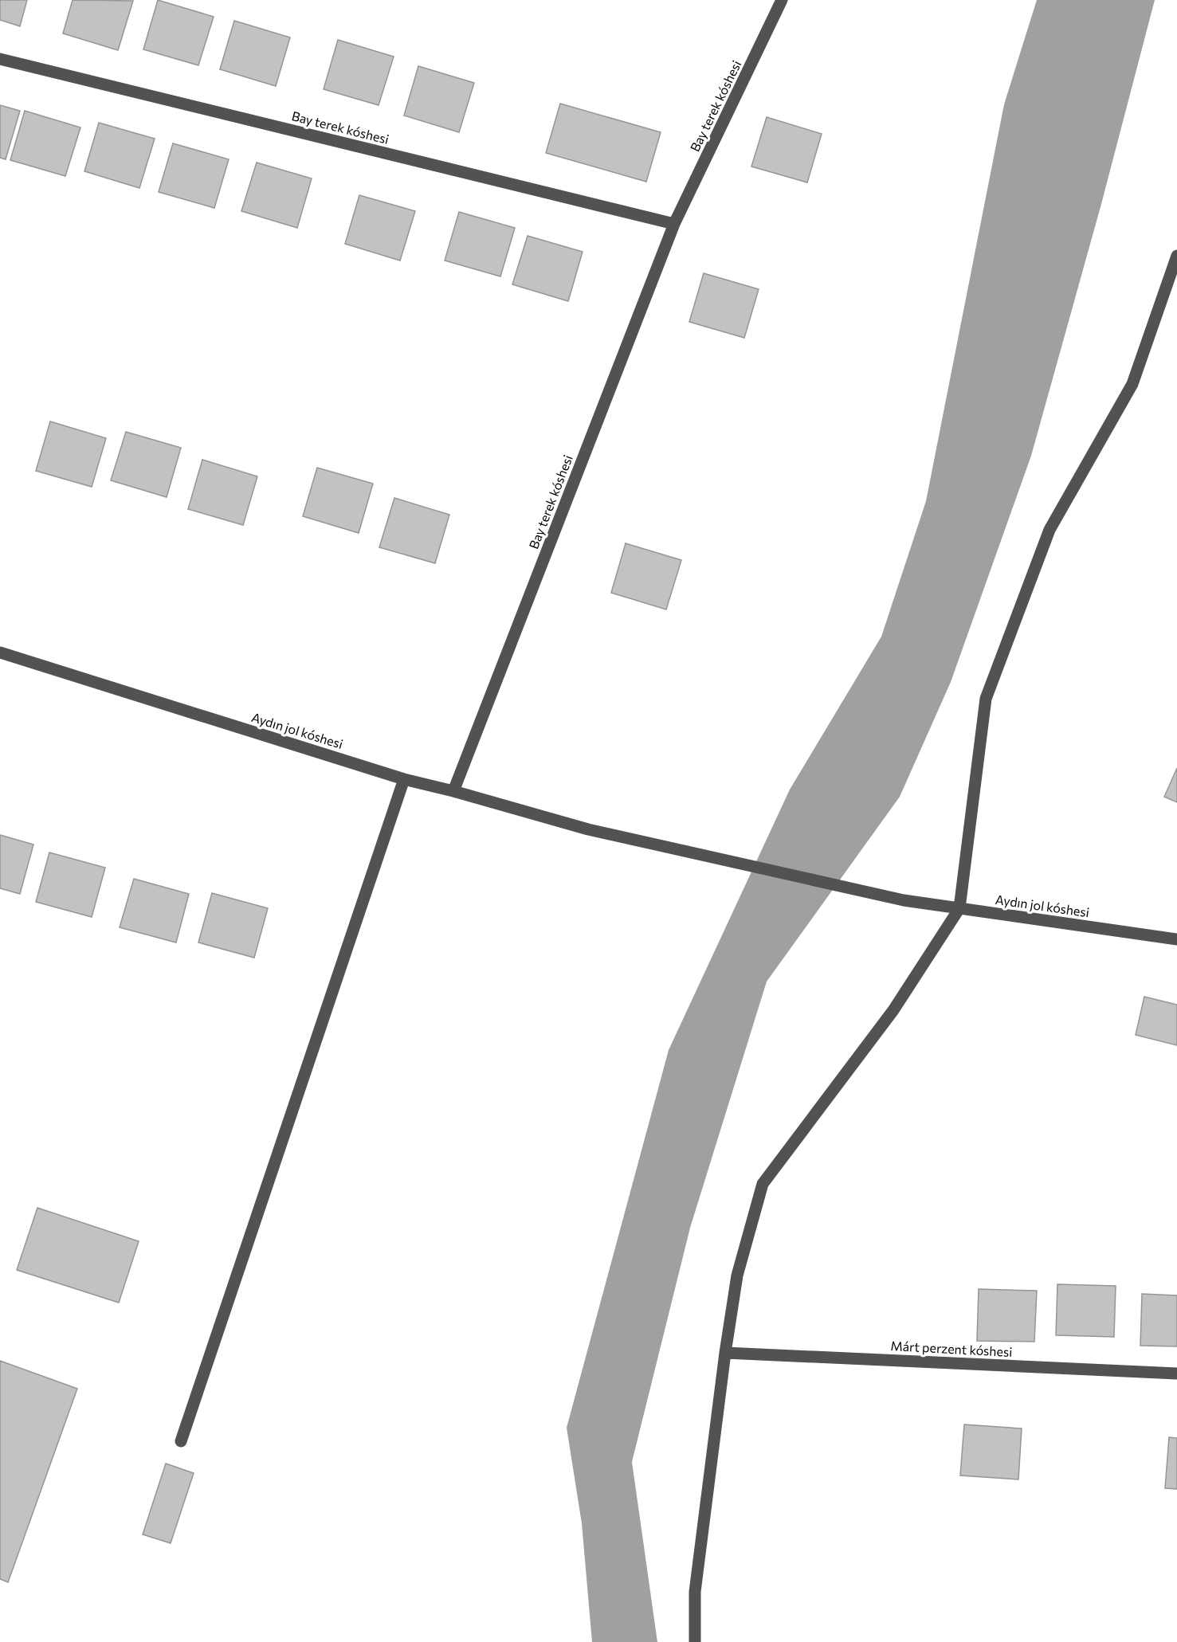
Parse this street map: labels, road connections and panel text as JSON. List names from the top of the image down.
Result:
{
  "streets": {
    "street": ["Bay terek kóshesi", "Aydın jol kóshesi", "Márt perzent kóshesi"]
  },
  "crossings": [
    ["Bay terek kóshesi", "Aydın jol kóshesi"]
  ]
}
